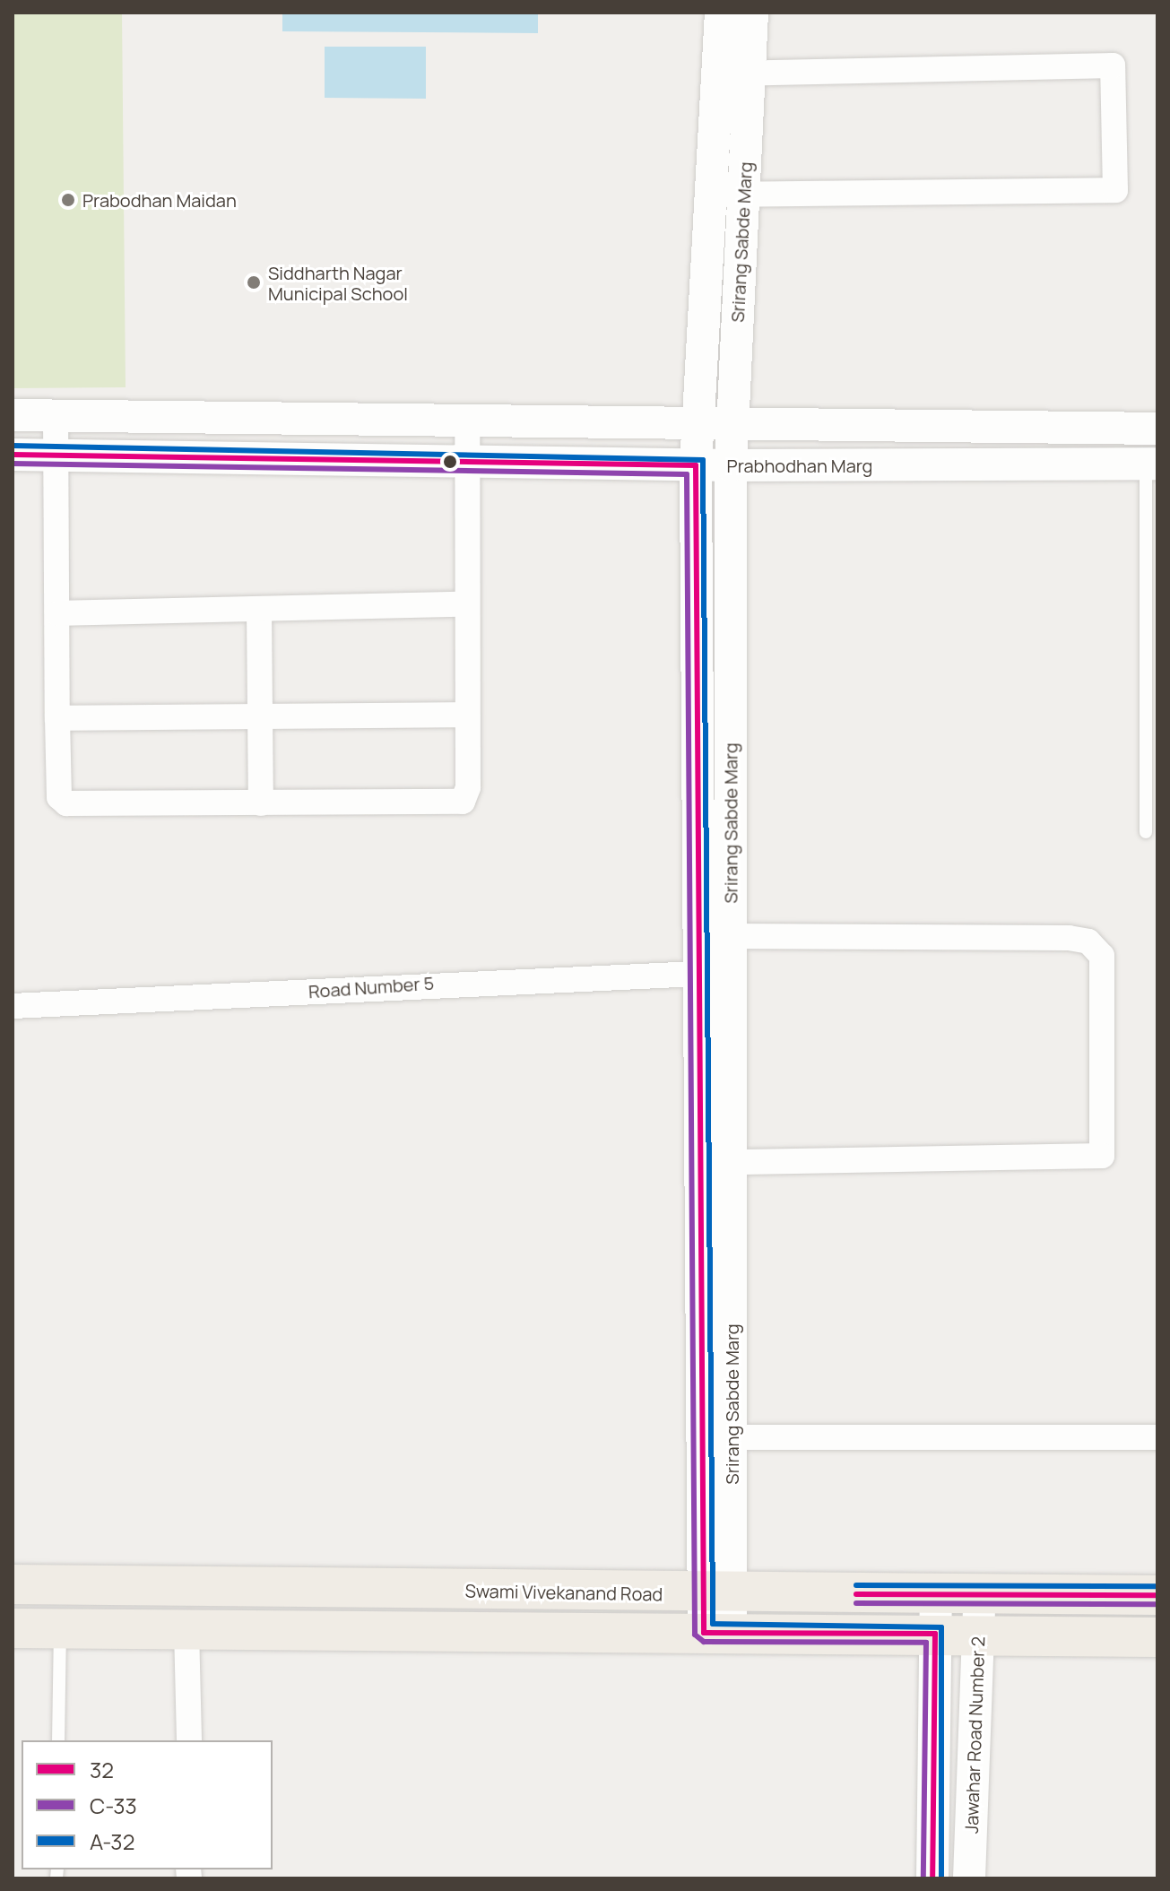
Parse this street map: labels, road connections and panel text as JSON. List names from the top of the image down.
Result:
{
  "streets": {
    "main road": ["Swami Vivekanand Road"],
    "street": [
      "Srirang Sabde Marg",
      "Prabhodhan Marg",
      "Road Number 5",
      "Jawahar Road Number 2"
    ]
  },
  "crossings": [
    ["Srirang Sabde Marg", "Prabhodhan Marg"],
    ["Srirang Sabde Marg", "Road Number 5"],
    ["Srirang Sabde Marg", "Swami Vivekanand Road"],
    ["Swami Vivekanand Road", "Jawahar Road Number 2"]
  ],
  "places": ["Prabodhan Maidan", "Siddharth Nagar Municipal School"],
  "lines": ["transit line A-32", "transit line 32", "transit line C-33"],
  "legend": ["32", "C-33", "A-32"]
}
